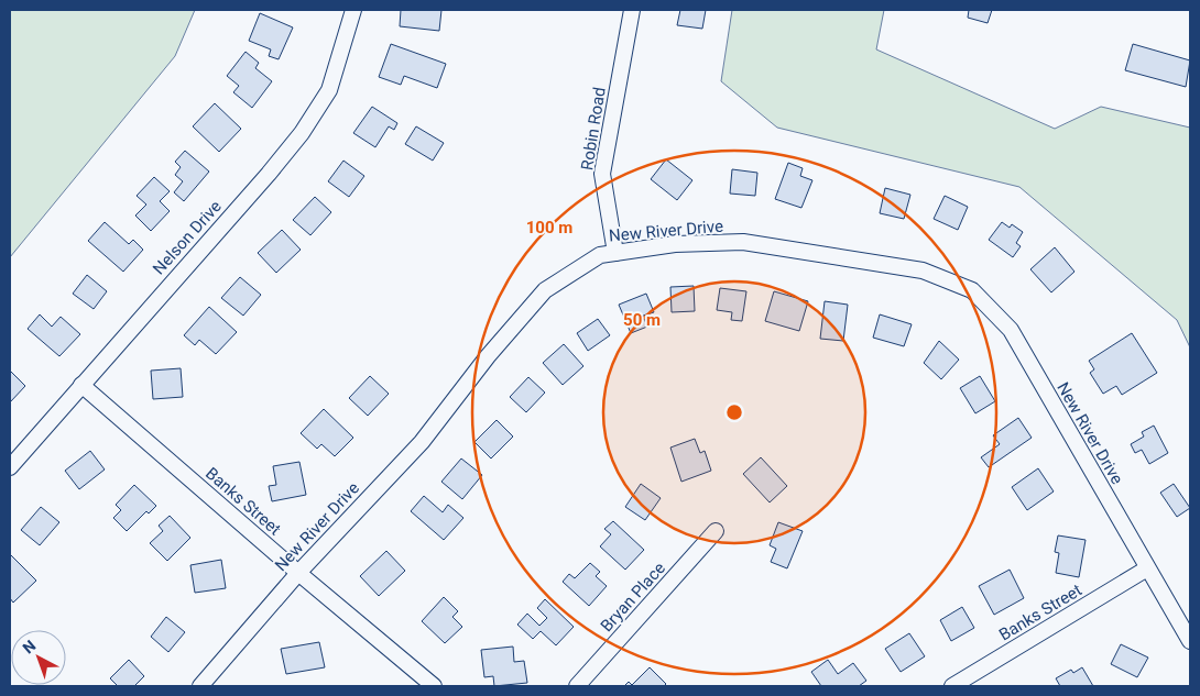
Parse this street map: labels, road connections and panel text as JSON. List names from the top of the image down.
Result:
{
  "streets": {
    "street": [
      "Robin Road",
      "New River Drive",
      "Nelson Drive",
      "Banks Street",
      "Bryan Place"
    ]
  },
  "crossings": [
    ["Robin Road", "New River Drive"],
    ["New River Drive", "Banks Street"],
    ["Nelson Drive", "Banks Street"]
  ],
  "north": "top left",
  "rings": ["100 m", "50 m"]
}
